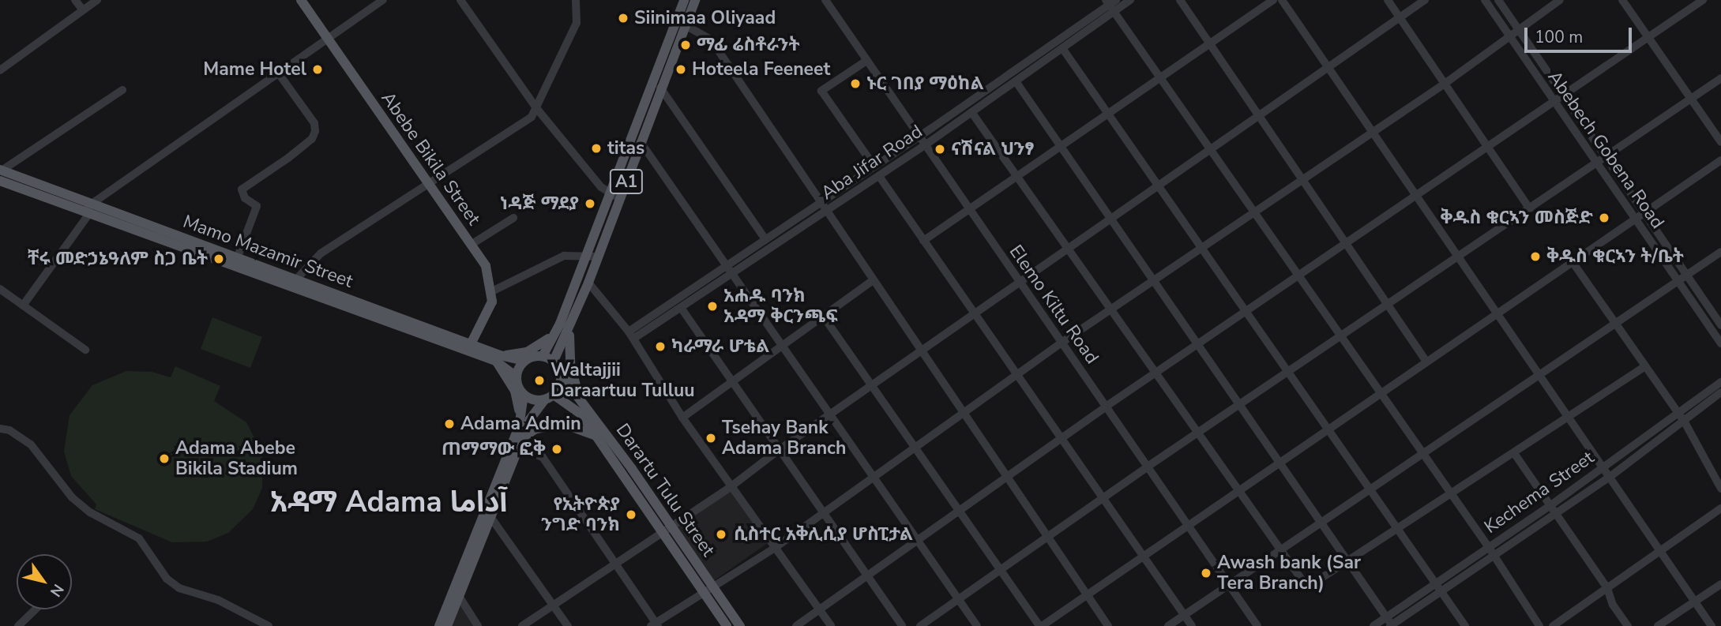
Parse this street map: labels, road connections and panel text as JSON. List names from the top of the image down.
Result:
{
  "streets": {
    "main road": [
      "Abebe Bikila Street",
      "A1",
      "Mamo Mazamir Street",
      "Darartu Tulu Street"
    ],
    "street": [
      "Abebech Gobena Road",
      "Aba Jifar Road",
      "Elemo Kiltu Road",
      "Kechema Street"
    ]
  },
  "crossings": [
    ["Abebe Bikila Street", "Mamo Mazamir Street"],
    ["Aba Jifar Road", "Elemo Kiltu Road"],
    ["A1", "Mamo Mazamir Street"],
    ["A1", "Darartu Tulu Street"],
    ["Mamo Mazamir Street", "Darartu Tulu Street"]
  ],
  "districts": ["አዳማ Adama آداما"],
  "places": [
    "Siinimaa Oliyaad",
    "ማፊ ሬስቶራንት",
    "Mame Hotel",
    "Hoteela Feeneet",
    "ኑር ገበያ ማዕከል",
    "titas",
    "ናሽናል ህንፃ",
    "ነዳጅ ማደያ",
    "ቅዱስ ቁርኣን መስጅድ",
    "ቅዱስ ቁርኣን ት/ቤት",
    "ቸሩ መድኃኔዓለም ስጋ ቤት",
    "አሐዱ ባንክ አዳማ ቅርንጫፍ",
    "ካራማራ ሆቴል",
    "Waltajjii Daraartuu Tulluu",
    "Adama Admin",
    "Tsehay Bank Adama Branch",
    "ጠማማው ፎቅ",
    "Adama Abebe Bikila Stadium",
    "የኢትዮጵያ ንግድ ባንክ",
    "ሲስተር አቅሊሲያ ሆስፒታል",
    "Awash bank (Sar Tera Branch)"
  ],
  "scale_bar": "100 m",
  "north": "bottom right"
}
